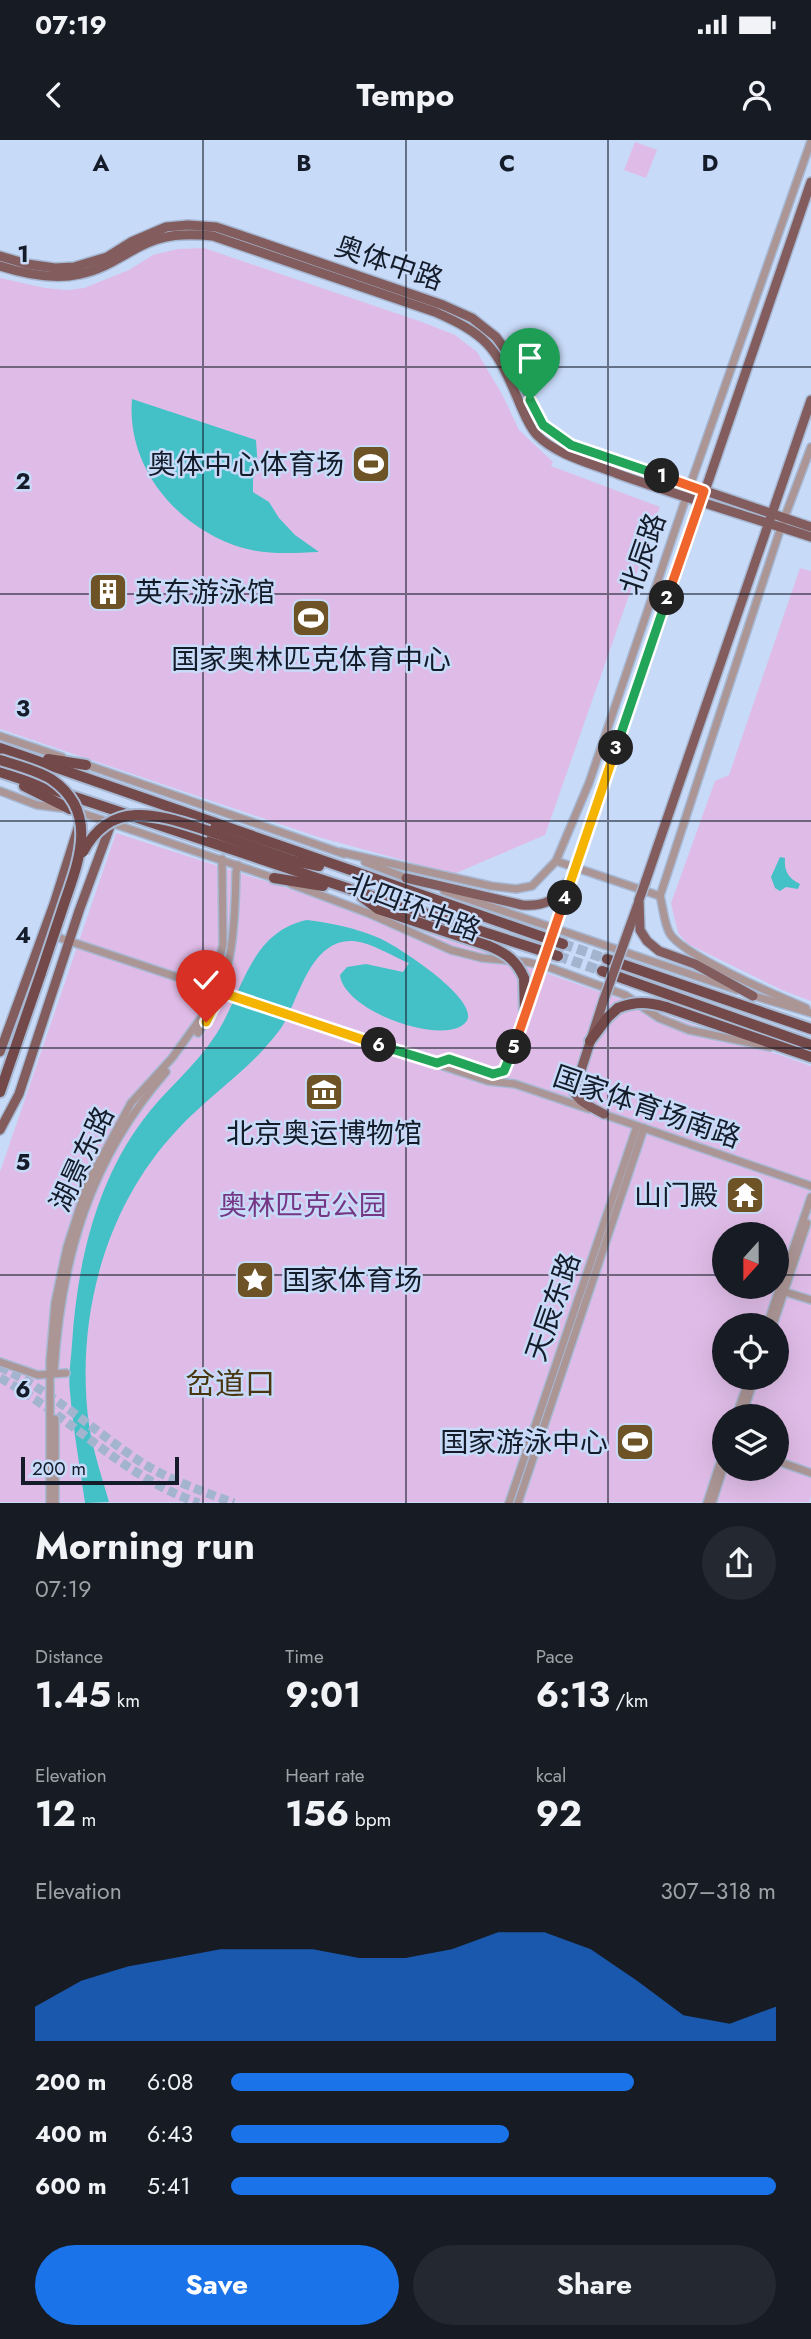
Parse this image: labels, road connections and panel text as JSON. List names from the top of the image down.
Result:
{
  "streets": {
    "highway": ["北四环中路"],
    "main road": ["奥体中路", "北辰路"],
    "street": ["国家体育场南路", "湖景东路", "天辰东路"]
  },
  "crossings": [
    ["奥体中路", "北辰路"],
    ["北四环中路", "湖景东路"],
    ["国家体育场南路", "湖景东路"],
    ["国家体育场南路", "天辰东路"]
  ],
  "districts": ["岔道口"],
  "parks": ["奥林匹克公园"],
  "places": {
    "sports": ["奥体中心体育场", "国家奥林匹克体育中心", "国家游泳中心"],
    "building": ["英东游泳馆"],
    "museum": ["北京奥运博物馆"],
    "temple": ["山门殿"],
    "place": ["国家体育场"]
  },
  "scale_bar": "200 m",
  "north": "bottom",
  "page": {
    "status": "07:19",
    "header": "Tempo",
    "pins": [
      "1",
      "2",
      "3",
      "4",
      "6",
      "5"
    ],
    "scale": "200 m",
    "heading": ["Morning run", "07:19"],
    "stats": [
      ["Distance", "1.45 km"],
      ["Time", "9:01"],
      ["Pace", "6:13 /km"],
      ["Elevation", "12 m"],
      ["Heart rate", "156 bpm"],
      ["kcal", "92"]
    ],
    "chart": ["Elevation", "307–318 m"],
    "list": [
      {
        "name": "200 m",
        "note": "6:08"
      },
      {
        "name": "400 m",
        "note": "6:43"
      },
      {
        "name": "600 m",
        "note": "5:41"
      }
    ],
    "buttons": ["Save", "Share"]
  },
  "grid": {
    "columns": [
      "A",
      "B",
      "C",
      "D"
    ],
    "rows": [
      "1",
      "2",
      "3",
      "4",
      "5",
      "6"
    ]
  }
}
